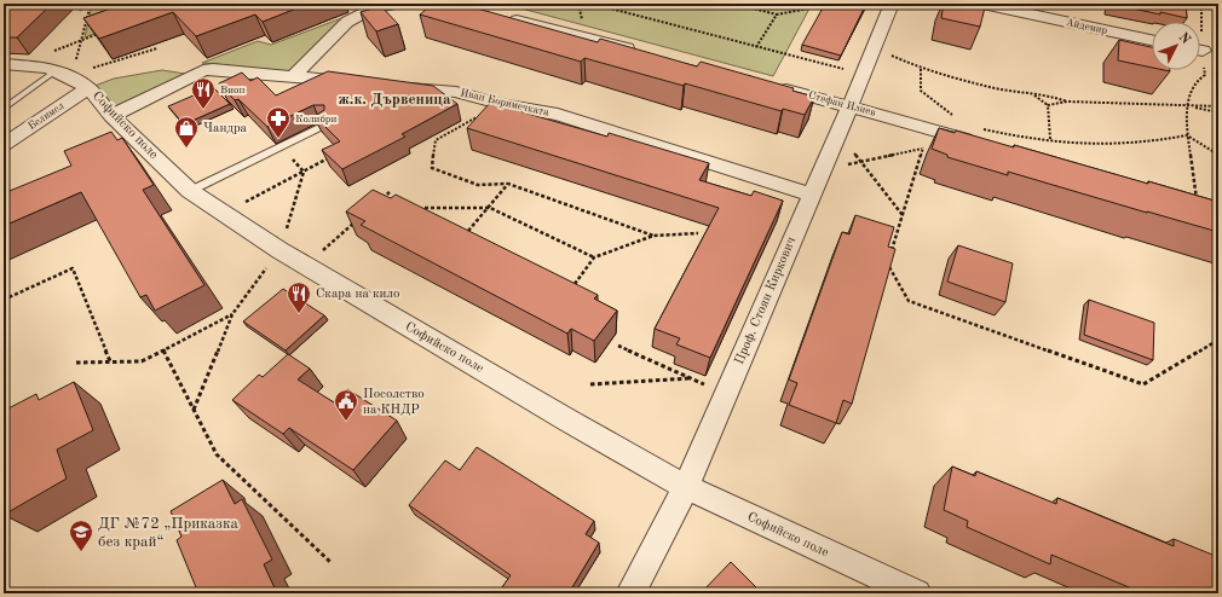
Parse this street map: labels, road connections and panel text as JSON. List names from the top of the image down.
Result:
{
  "streets": {
    "street": [
      "Айдемир",
      "Иван Боримечката",
      "Стефан Илиев",
      "Белимел",
      "Софийско поле",
      "Проф. Стоян Киркович"
    ]
  },
  "crossings": [
    ["Иван Боримечката", "Проф. Стоян Киркович"],
    ["Стефан Илиев", "Проф. Стоян Киркович"],
    ["Белимел", "Софийско поле"],
    ["Софийско поле", "Проф. Стоян Киркович"]
  ],
  "districts": ["ж.к. Дървеница"],
  "places": {
    "restaurant": ["Вион", "Скара на кило"],
    "pharmacy": ["Колибри"],
    "shop": ["Чандра"],
    "public building": ["Посолство на КНДР"],
    "school or university": ["ДГ №72 „Приказка без край“"]
  },
  "north": "top right"
}
